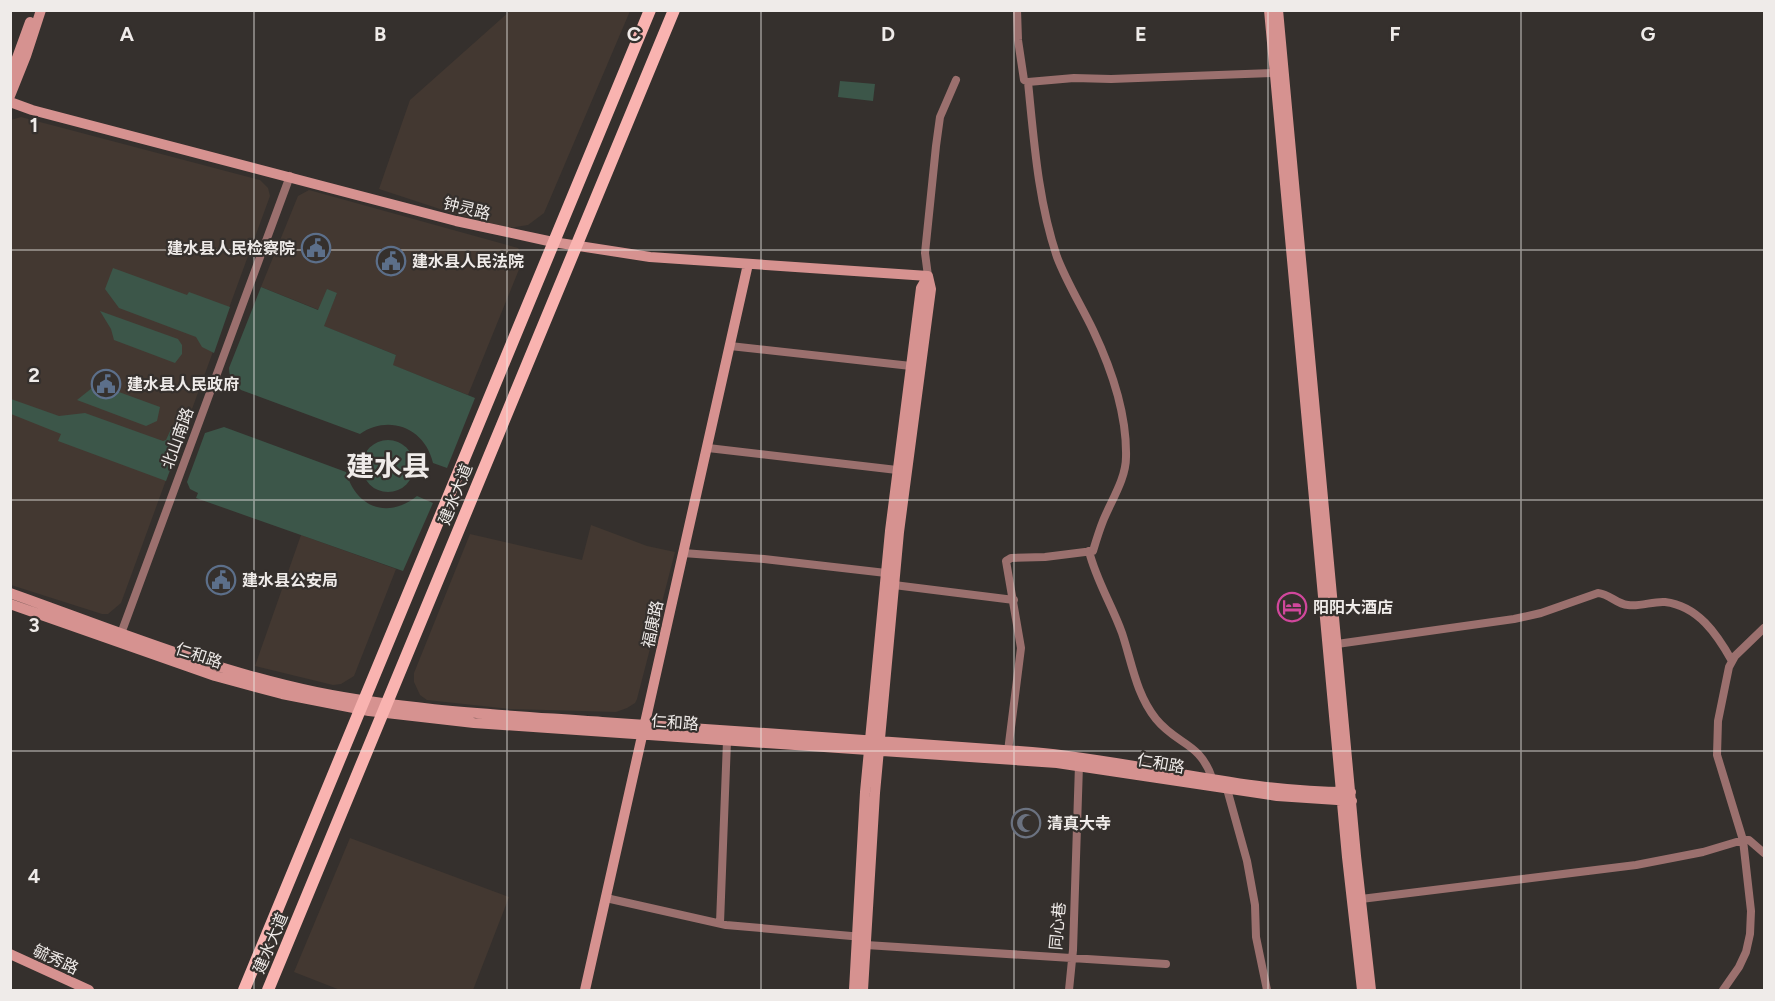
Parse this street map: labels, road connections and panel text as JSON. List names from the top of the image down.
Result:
{
  "streets": {
    "main road": [
      "钟灵路",
      "建水大道",
      "福康路",
      "仁和路",
      "毓秀路"
    ],
    "street": ["北山南路", "同心巷"]
  },
  "crossings": [
    ["钟灵路", "北山南路"],
    ["钟灵路", "建水大道"],
    ["钟灵路", "福康路"],
    ["北山南路", "仁和路"],
    ["建水大道", "仁和路"],
    ["福康路", "仁和路"],
    ["福康路", "同心巷"],
    ["仁和路", "同心巷"]
  ],
  "districts": ["建水县"],
  "places": {
    "public building": [
      "建水县人民检察院",
      "建水县人民法院",
      "建水县人民政府",
      "建水县公安局"
    ],
    "hotel": ["阳阳大酒店"],
    "mosque": ["清真大寺"]
  },
  "grid": {
    "columns": [
      "A",
      "B",
      "C",
      "D",
      "E",
      "F",
      "G"
    ],
    "rows": [
      "1",
      "2",
      "3",
      "4"
    ]
  }
}
